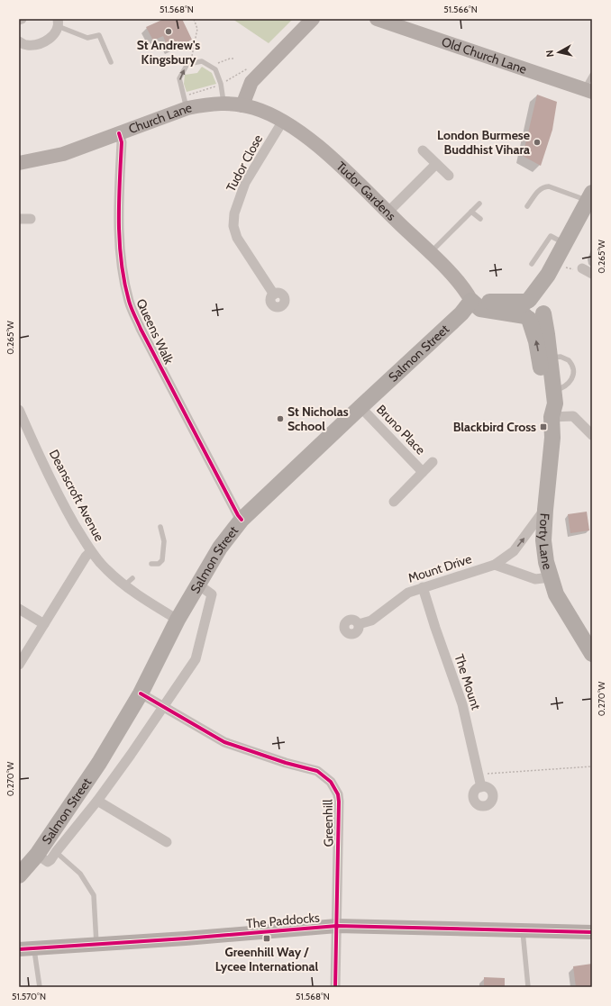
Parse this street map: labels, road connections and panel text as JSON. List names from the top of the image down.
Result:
{
  "streets": {
    "main road": [
      "Old Church Lane",
      "Church Lane",
      "Tudor Gardens",
      "Salmon Street",
      "Forty Lane",
      "The Paddocks"
    ],
    "street": [
      "Tudor Close",
      "Queens Walk",
      "Bruno Place",
      "Deanscroft Avenue",
      "Mount Drive",
      "The Mount",
      "Greenhill"
    ]
  },
  "crossings": [
    ["Church Lane", "Tudor Gardens"],
    ["Church Lane", "Queens Walk"],
    ["Tudor Close", "Tudor Gardens"],
    ["Tudor Gardens", "Salmon Street"],
    ["Queens Walk", "Salmon Street"],
    ["Salmon Street", "Bruno Place"],
    ["Salmon Street", "Deanscroft Avenue"],
    ["Salmon Street", "Greenhill"],
    ["Forty Lane", "Mount Drive"],
    ["Mount Drive", "The Mount"],
    ["Greenhill", "The Paddocks"]
  ],
  "places": {
    "other": ["St Andrew's Kingsbury", "London Burmese Buddhist Vihara", "St Nicholas School"],
    "transit": ["Blackbird Cross", "Greenhill Way / Lycee International"]
  },
  "north": "left",
  "coordinates": [
    "51.568°N",
    "51.566°N",
    "0.265°W",
    "0.270°W",
    "51.570°N"
  ]
}
